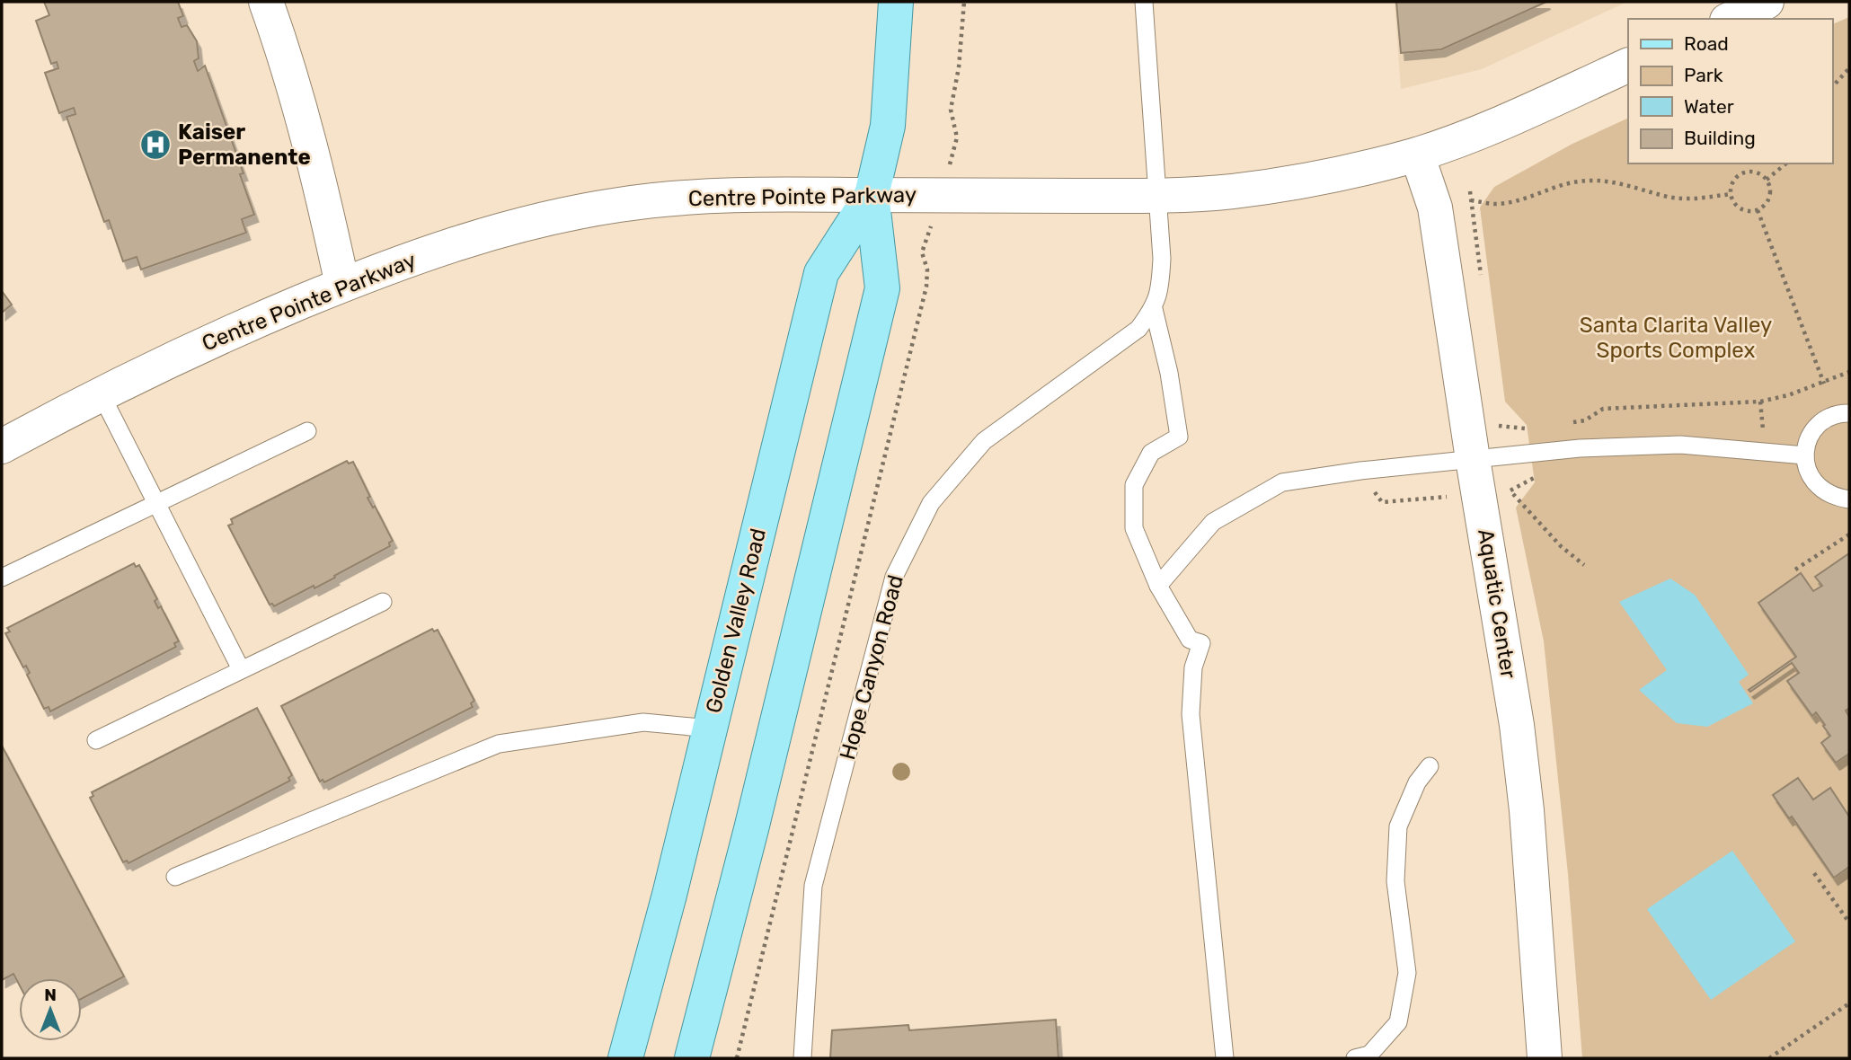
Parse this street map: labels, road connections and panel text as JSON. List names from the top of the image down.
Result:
{
  "streets": {
    "main road": ["Golden Valley Road"],
    "street": ["Centre Pointe Parkway", "Aquatic Center"],
    "lane": ["Hope Canyon Road"]
  },
  "crossings": [
    ["Centre Pointe Parkway", "Aquatic Center"],
    ["Centre Pointe Parkway", "Golden Valley Road"],
    ["Centre Pointe Parkway", "Hope Canyon Road"]
  ],
  "parks": ["Santa Clarita Valley Sports Complex"],
  "places": {
    "hospital": ["Kaiser Permanente"]
  },
  "legend": [
    "Road",
    "Park",
    "Water",
    "Building"
  ],
  "north": "top"
}
